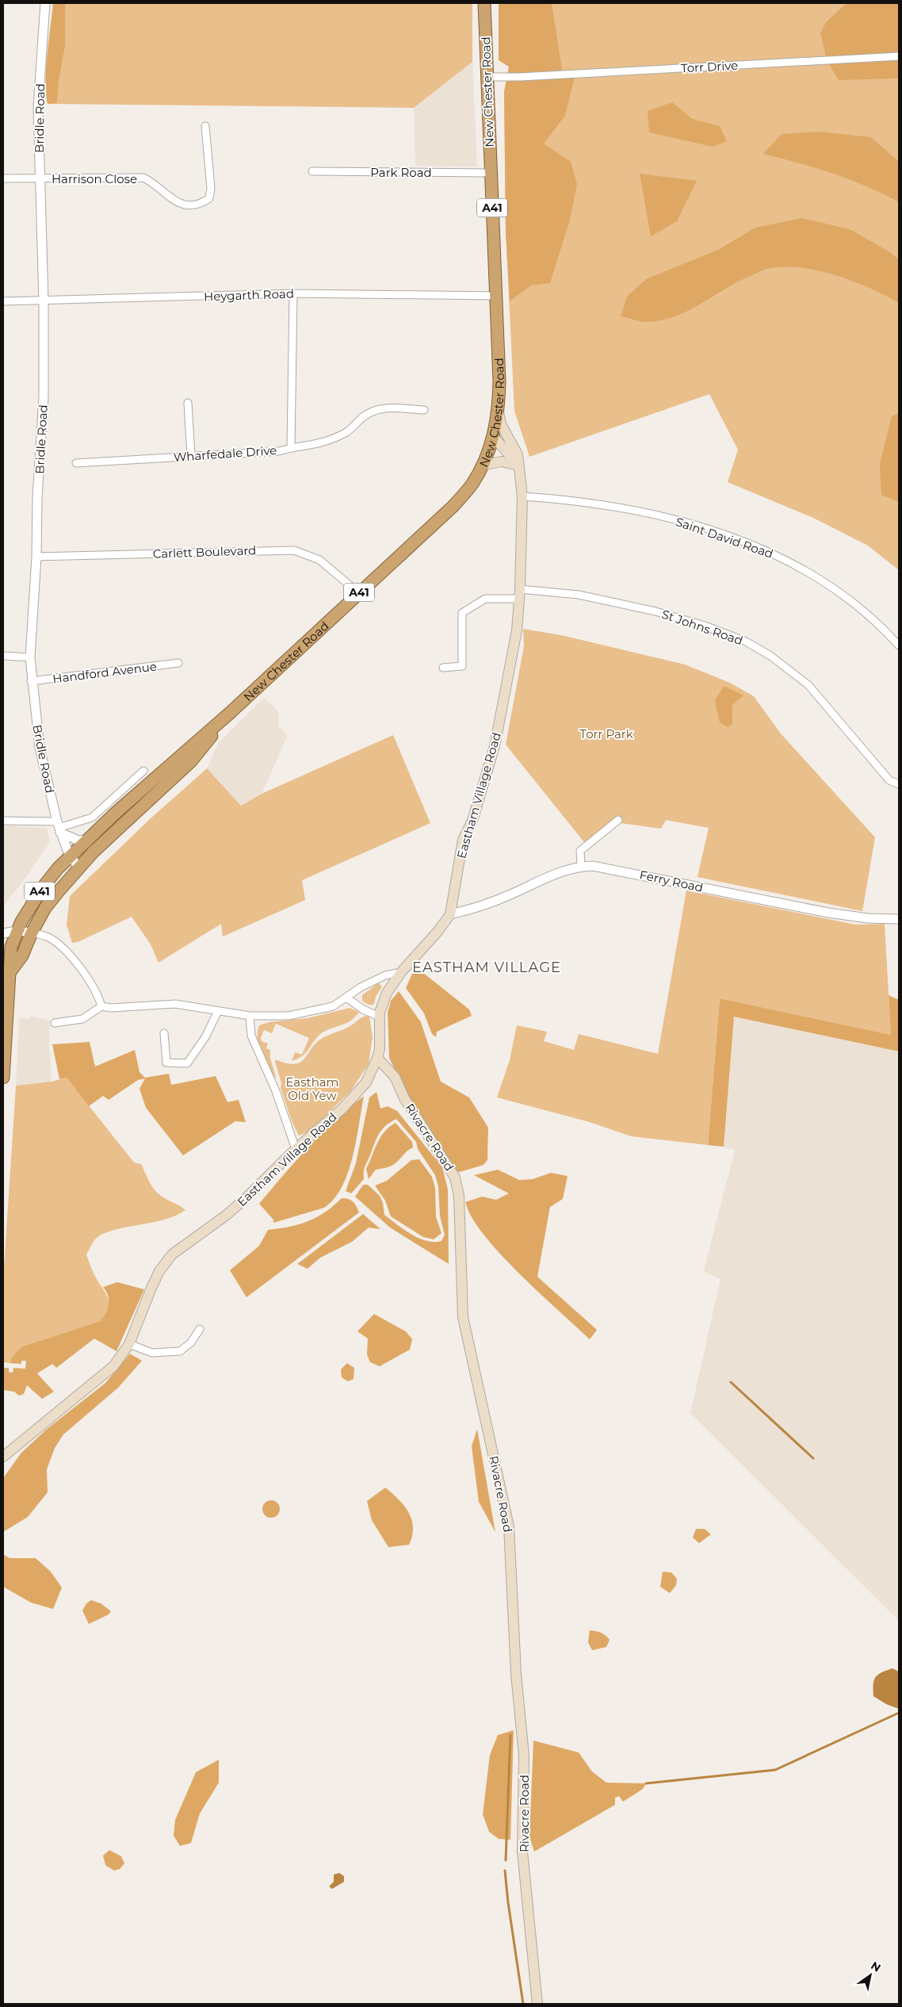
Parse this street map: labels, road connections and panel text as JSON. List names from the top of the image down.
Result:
{
  "streets": {
    "highway": ["New Chester Road", "A41"],
    "main road": ["Eastham Village Road", "Rivacre Road"],
    "street": [
      "Torr Drive",
      "Bridle Road",
      "Park Road",
      "Harrison Close",
      "Heygarth Road",
      "Wharfedale Drive",
      "Saint David Road",
      "Carlett Boulevard",
      "St Johns Road",
      "Handford Avenue",
      "Ferry Road"
    ]
  },
  "crossings": [
    ["Torr Drive", "New Chester Road"],
    ["New Chester Road", "Bridle Road"],
    ["New Chester Road", "Park Road"],
    ["New Chester Road", "Heygarth Road"],
    ["New Chester Road", "Carlett Boulevard"],
    ["New Chester Road", "Eastham Village Road"],
    ["Bridle Road", "Harrison Close"],
    ["Bridle Road", "Heygarth Road"],
    ["Bridle Road", "Carlett Boulevard"],
    ["Bridle Road", "Handford Avenue"],
    ["Heygarth Road", "Wharfedale Drive"],
    ["Saint David Road", "Eastham Village Road"],
    ["St Johns Road", "Eastham Village Road"],
    ["Eastham Village Road", "Ferry Road"],
    ["Eastham Village Road", "Rivacre Road"]
  ],
  "districts": ["EASTHAM VILLAGE"],
  "parks": ["Torr Park", "Eastham Old Yew"],
  "north": "top right"
}
